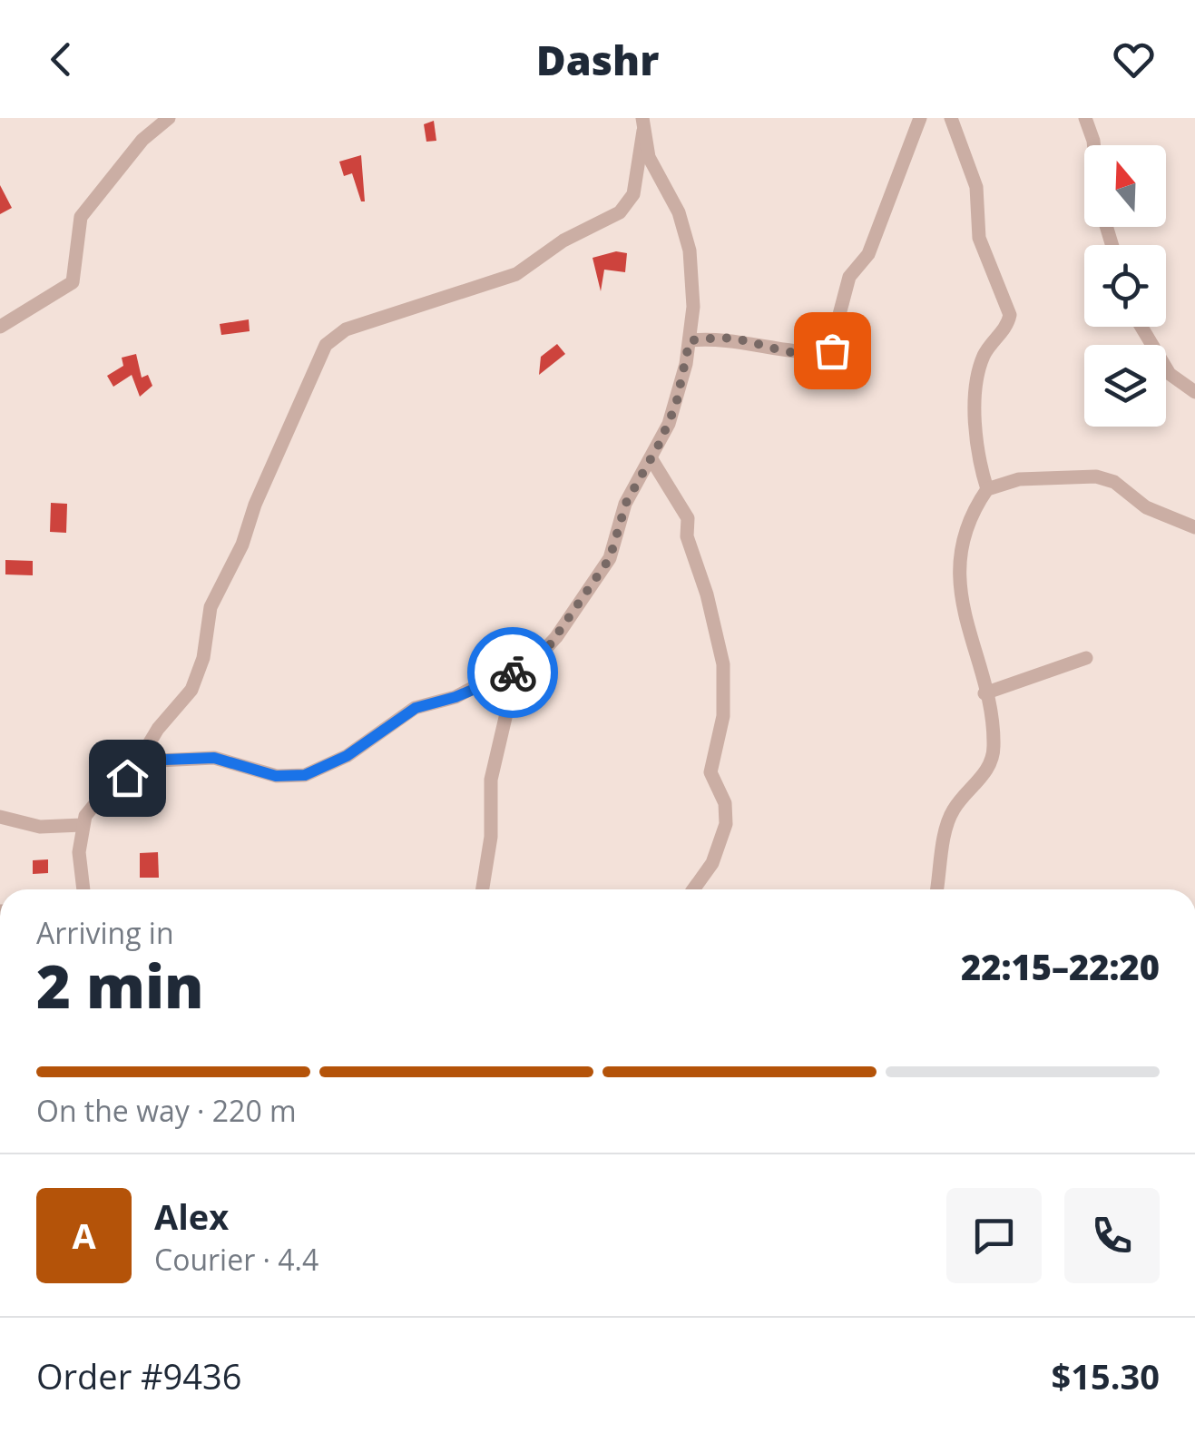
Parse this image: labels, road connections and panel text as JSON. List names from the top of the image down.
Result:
{
  "north": "top",
  "page": {
    "header": "Dashr",
    "heading": ["2 min", "Arriving in", "22:15–22:20"],
    "panel": [
      "Alex",
      "Courier · 4.4",
      "Order #9436",
      "$15.30"
    ],
    "bar": "On the way · 220 m",
    "round": "A"
  }
}
